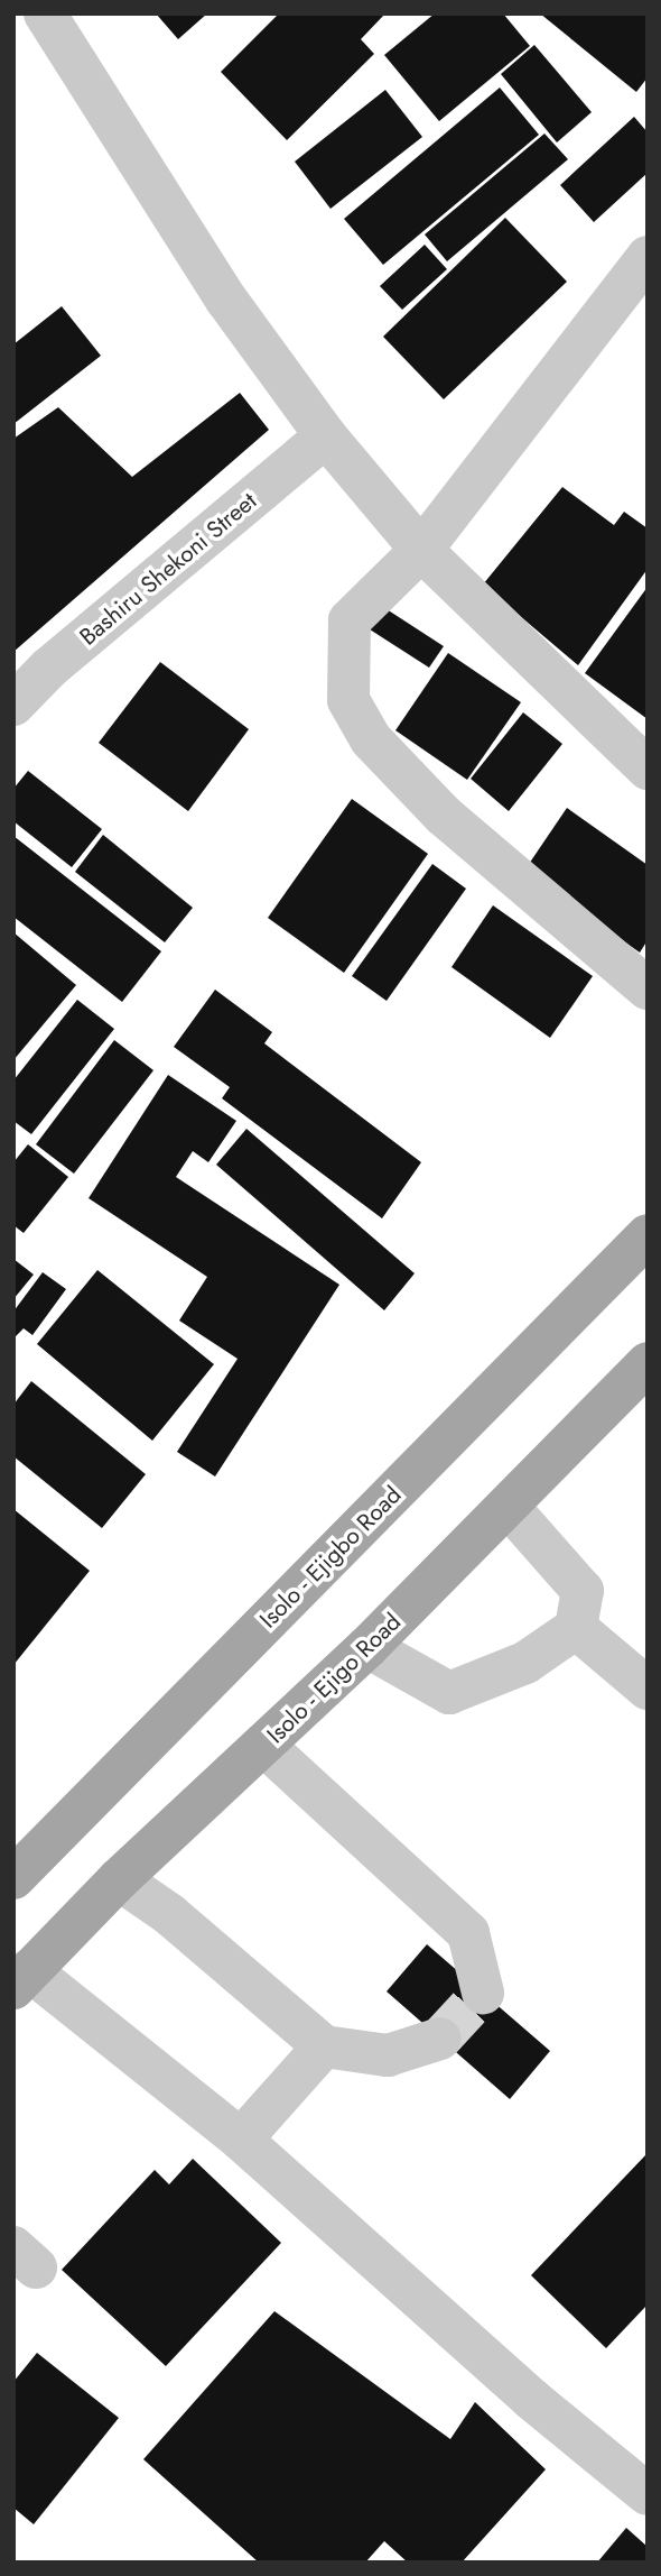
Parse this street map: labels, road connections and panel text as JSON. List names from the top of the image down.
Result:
{
  "streets": {
    "main road": ["Isolo - Ejigbo Road", "Isolo - Ejigo Road"],
    "street": ["Bashiru Shekoni Street"]
  }
}
